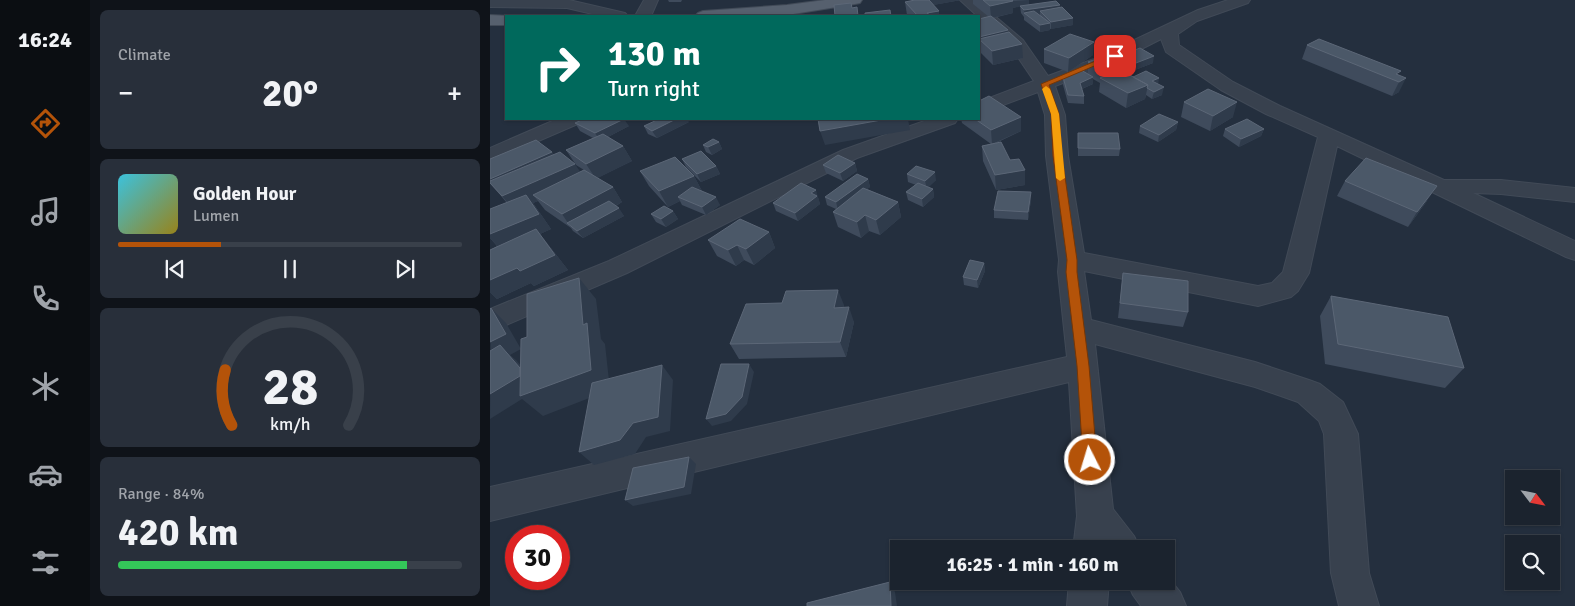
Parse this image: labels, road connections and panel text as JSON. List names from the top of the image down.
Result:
{
  "north": "bottom right",
  "page": {
    "tabs": "16:24",
    "tile": [
      "Climate",
      ["Range · 84%", "420 km"]
    ],
    "turn": ["130 m", "Turn right"],
    "heat": ["−", "20°", "+"],
    "song": ["Golden Hour", "Lumen"],
    "limit": "30",
    "trip": "16:25 · 1 min · 160 m",
    "gauge": ["28", "km/h"]
  }
}
